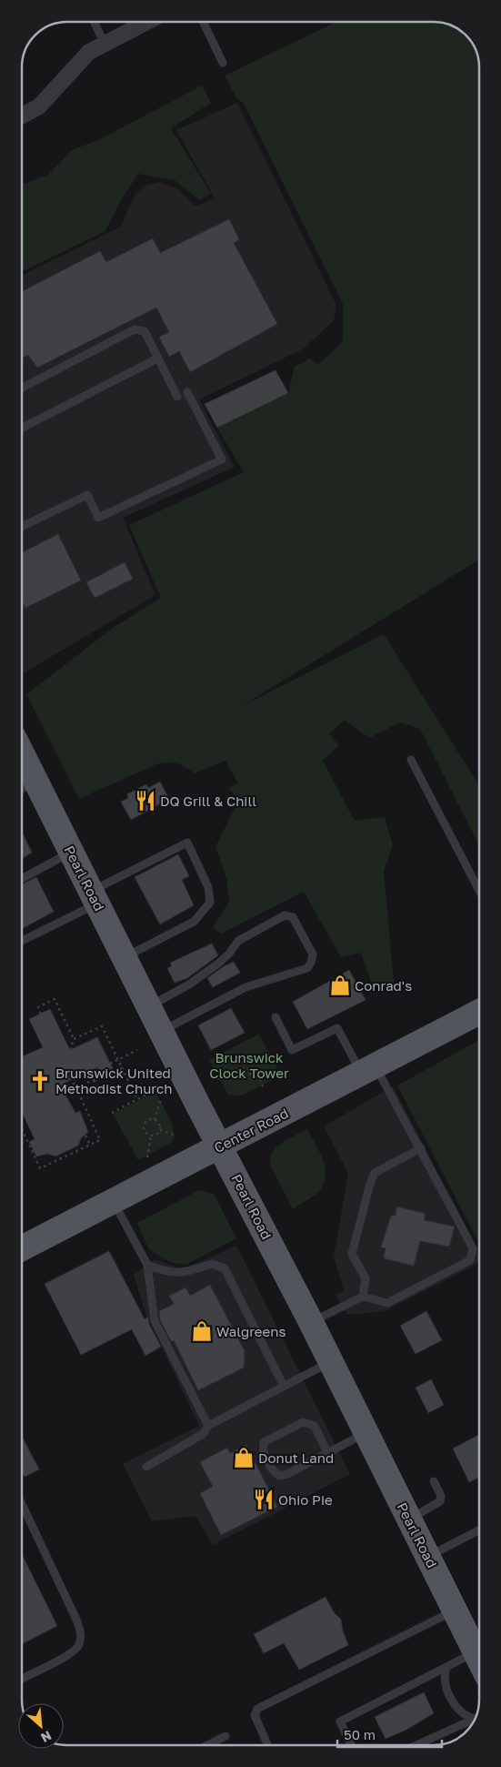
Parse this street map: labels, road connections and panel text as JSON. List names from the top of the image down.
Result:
{
  "streets": {
    "main road": ["Pearl Road", "Center Road"]
  },
  "crossings": [
    ["Pearl Road", "Center Road"]
  ],
  "parks": ["Brunswick Clock Tower"],
  "places": {
    "restaurant": ["DQ Grill & Chill", "Ohio Pie"],
    "shop": ["Conrad's", "Walgreens", "Donut Land"],
    "church": ["Brunswick United Methodist Church"]
  },
  "scale_bar": "50 m",
  "north": "bottom right"
}
